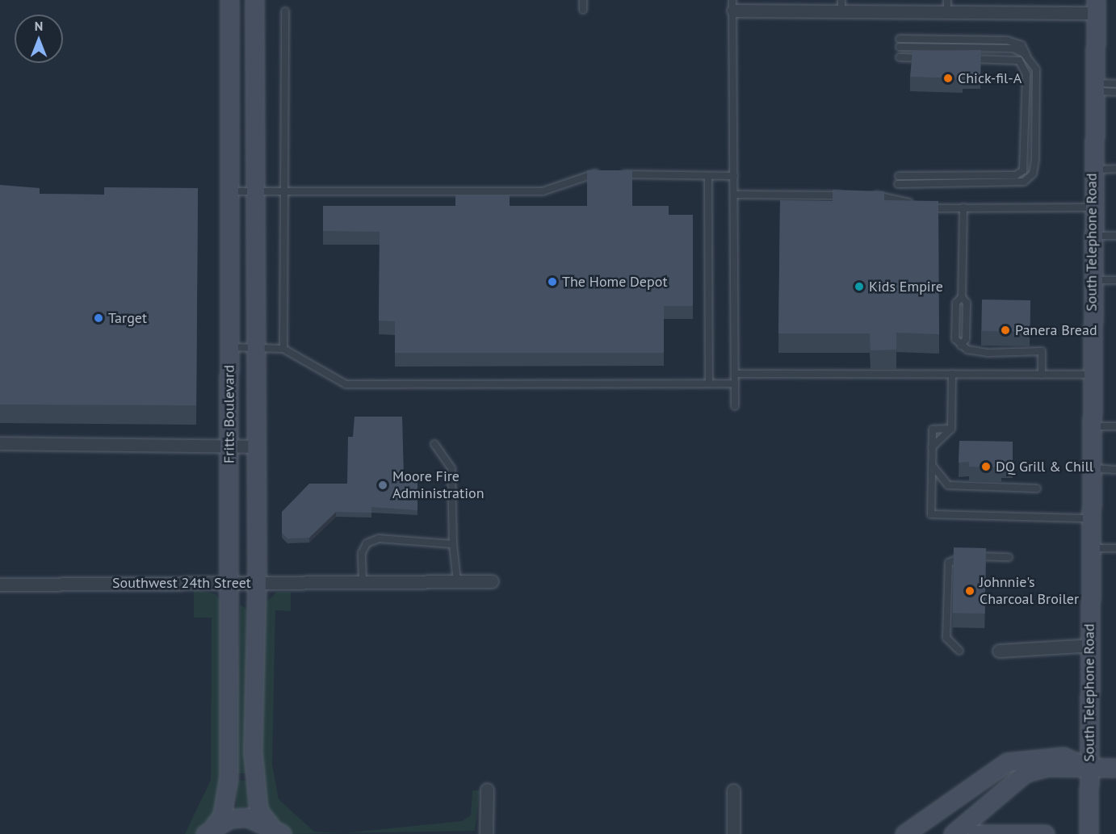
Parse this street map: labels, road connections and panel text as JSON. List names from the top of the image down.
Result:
{
  "streets": {
    "street": ["South Telephone Road", "Fritts Boulevard", "Southwest 24th Street"]
  },
  "crossings": [
    ["Fritts Boulevard", "Southwest 24th Street"]
  ],
  "places": [
    "Chick-fil-A",
    "The Home Depot",
    "Kids Empire",
    "Target",
    "Panera Bread",
    "DQ Grill & Chill",
    "Moore Fire Administration",
    "Johnnie's Charcoal Broiler"
  ],
  "north": "top"
}
